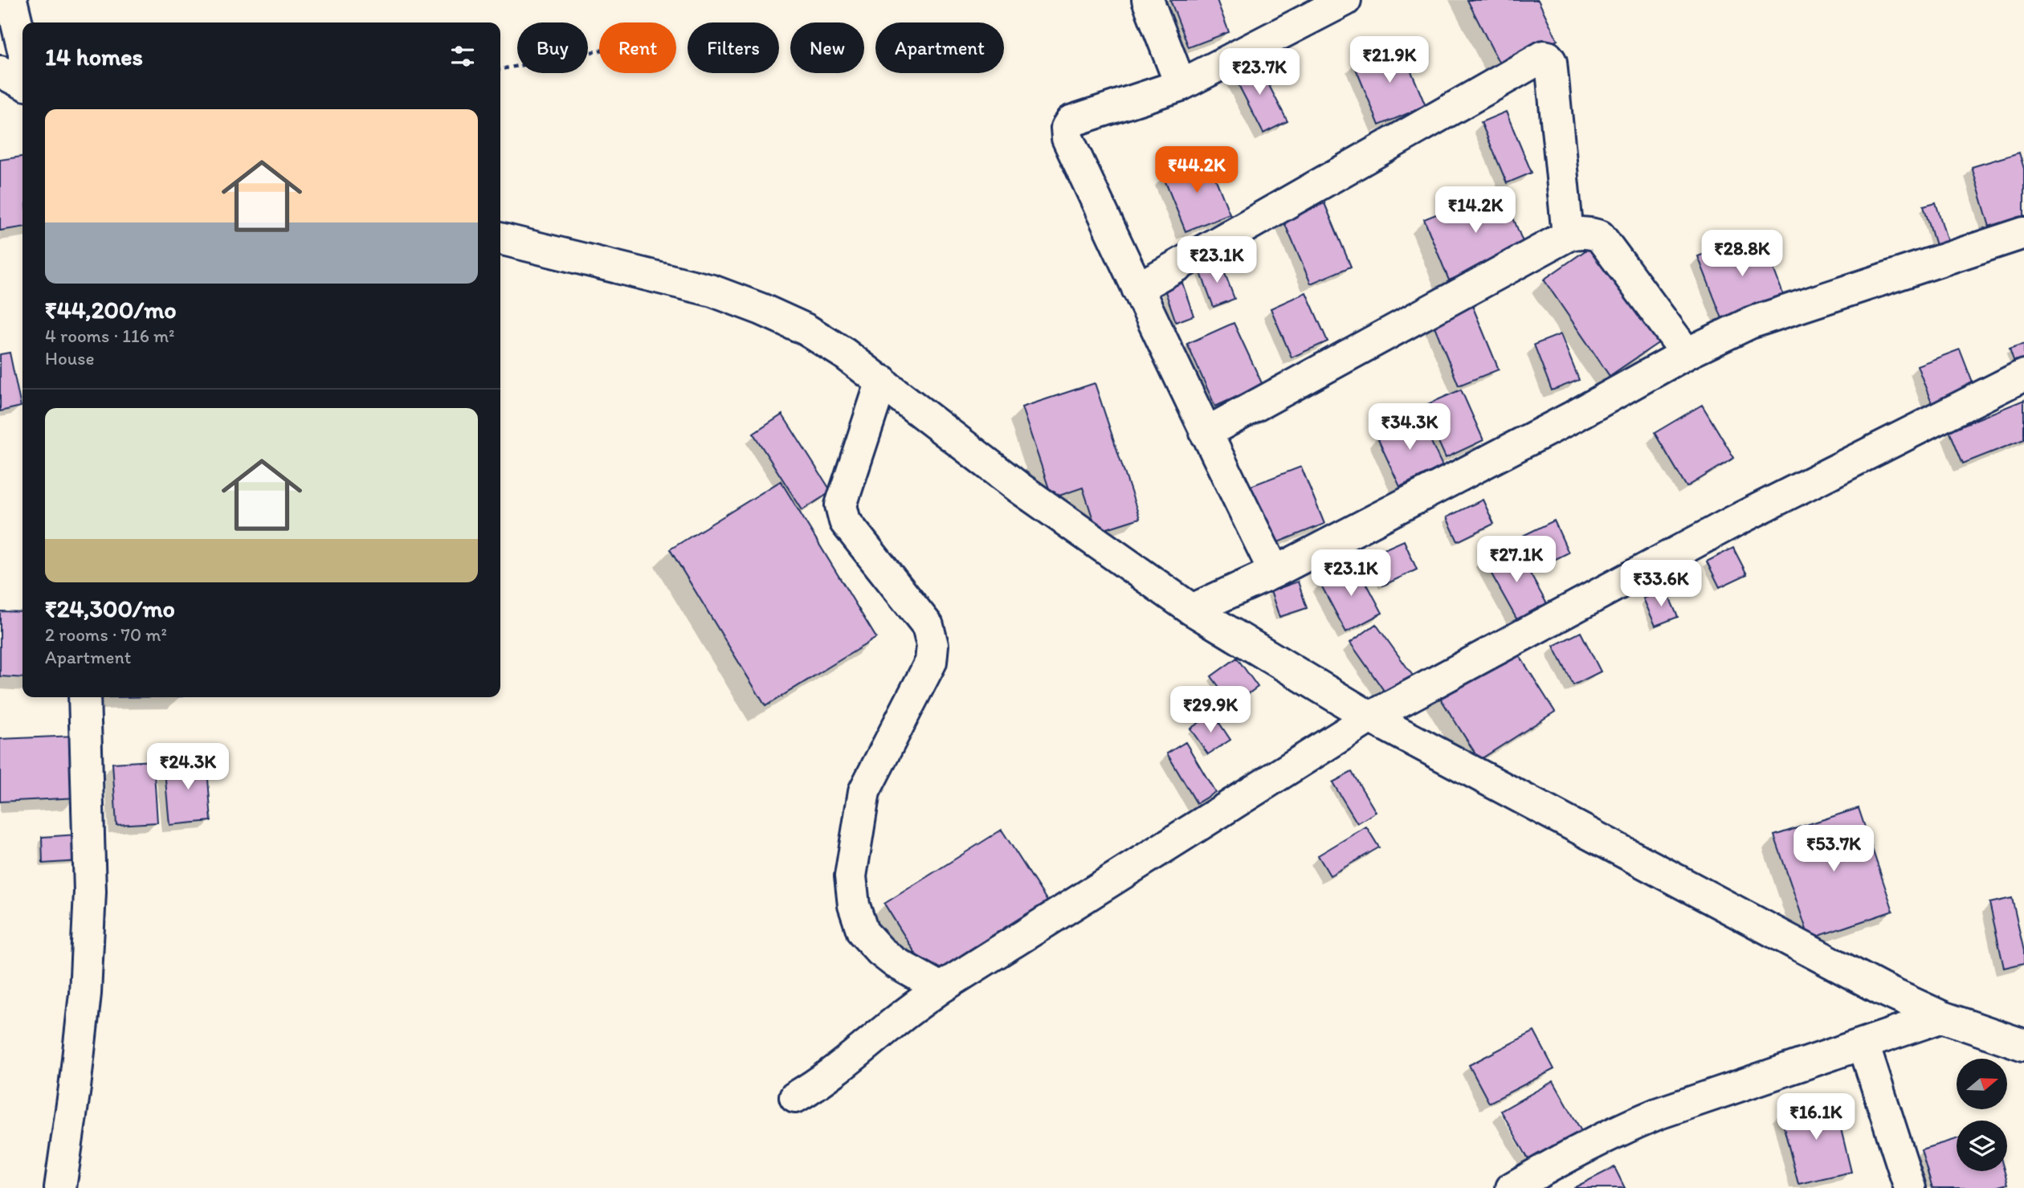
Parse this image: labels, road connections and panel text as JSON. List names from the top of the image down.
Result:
{
  "north": "right",
  "page": {
    "chip": [
      "Buy",
      "Rent",
      "Filters",
      "New",
      "Apartment"
    ],
    "heading": "14 homes",
    "price": [
      "₹21.9K",
      "₹23.7K",
      "₹44.2K",
      "₹14.2K",
      "₹28.8K",
      "₹23.1K",
      "₹34.3K",
      "₹27.1K",
      "₹23.1K",
      "₹33.6K",
      "₹29.9K",
      "₹24.3K",
      "₹53.7K",
      "₹16.1K"
    ],
    "list": [
      {
        "name": "₹44,200/mo",
        "note": "4 rooms · 116 m² · House"
      },
      {
        "name": "₹24,300/mo",
        "note": "2 rooms · 70 m² · Apartment"
      }
    ]
  }
}
